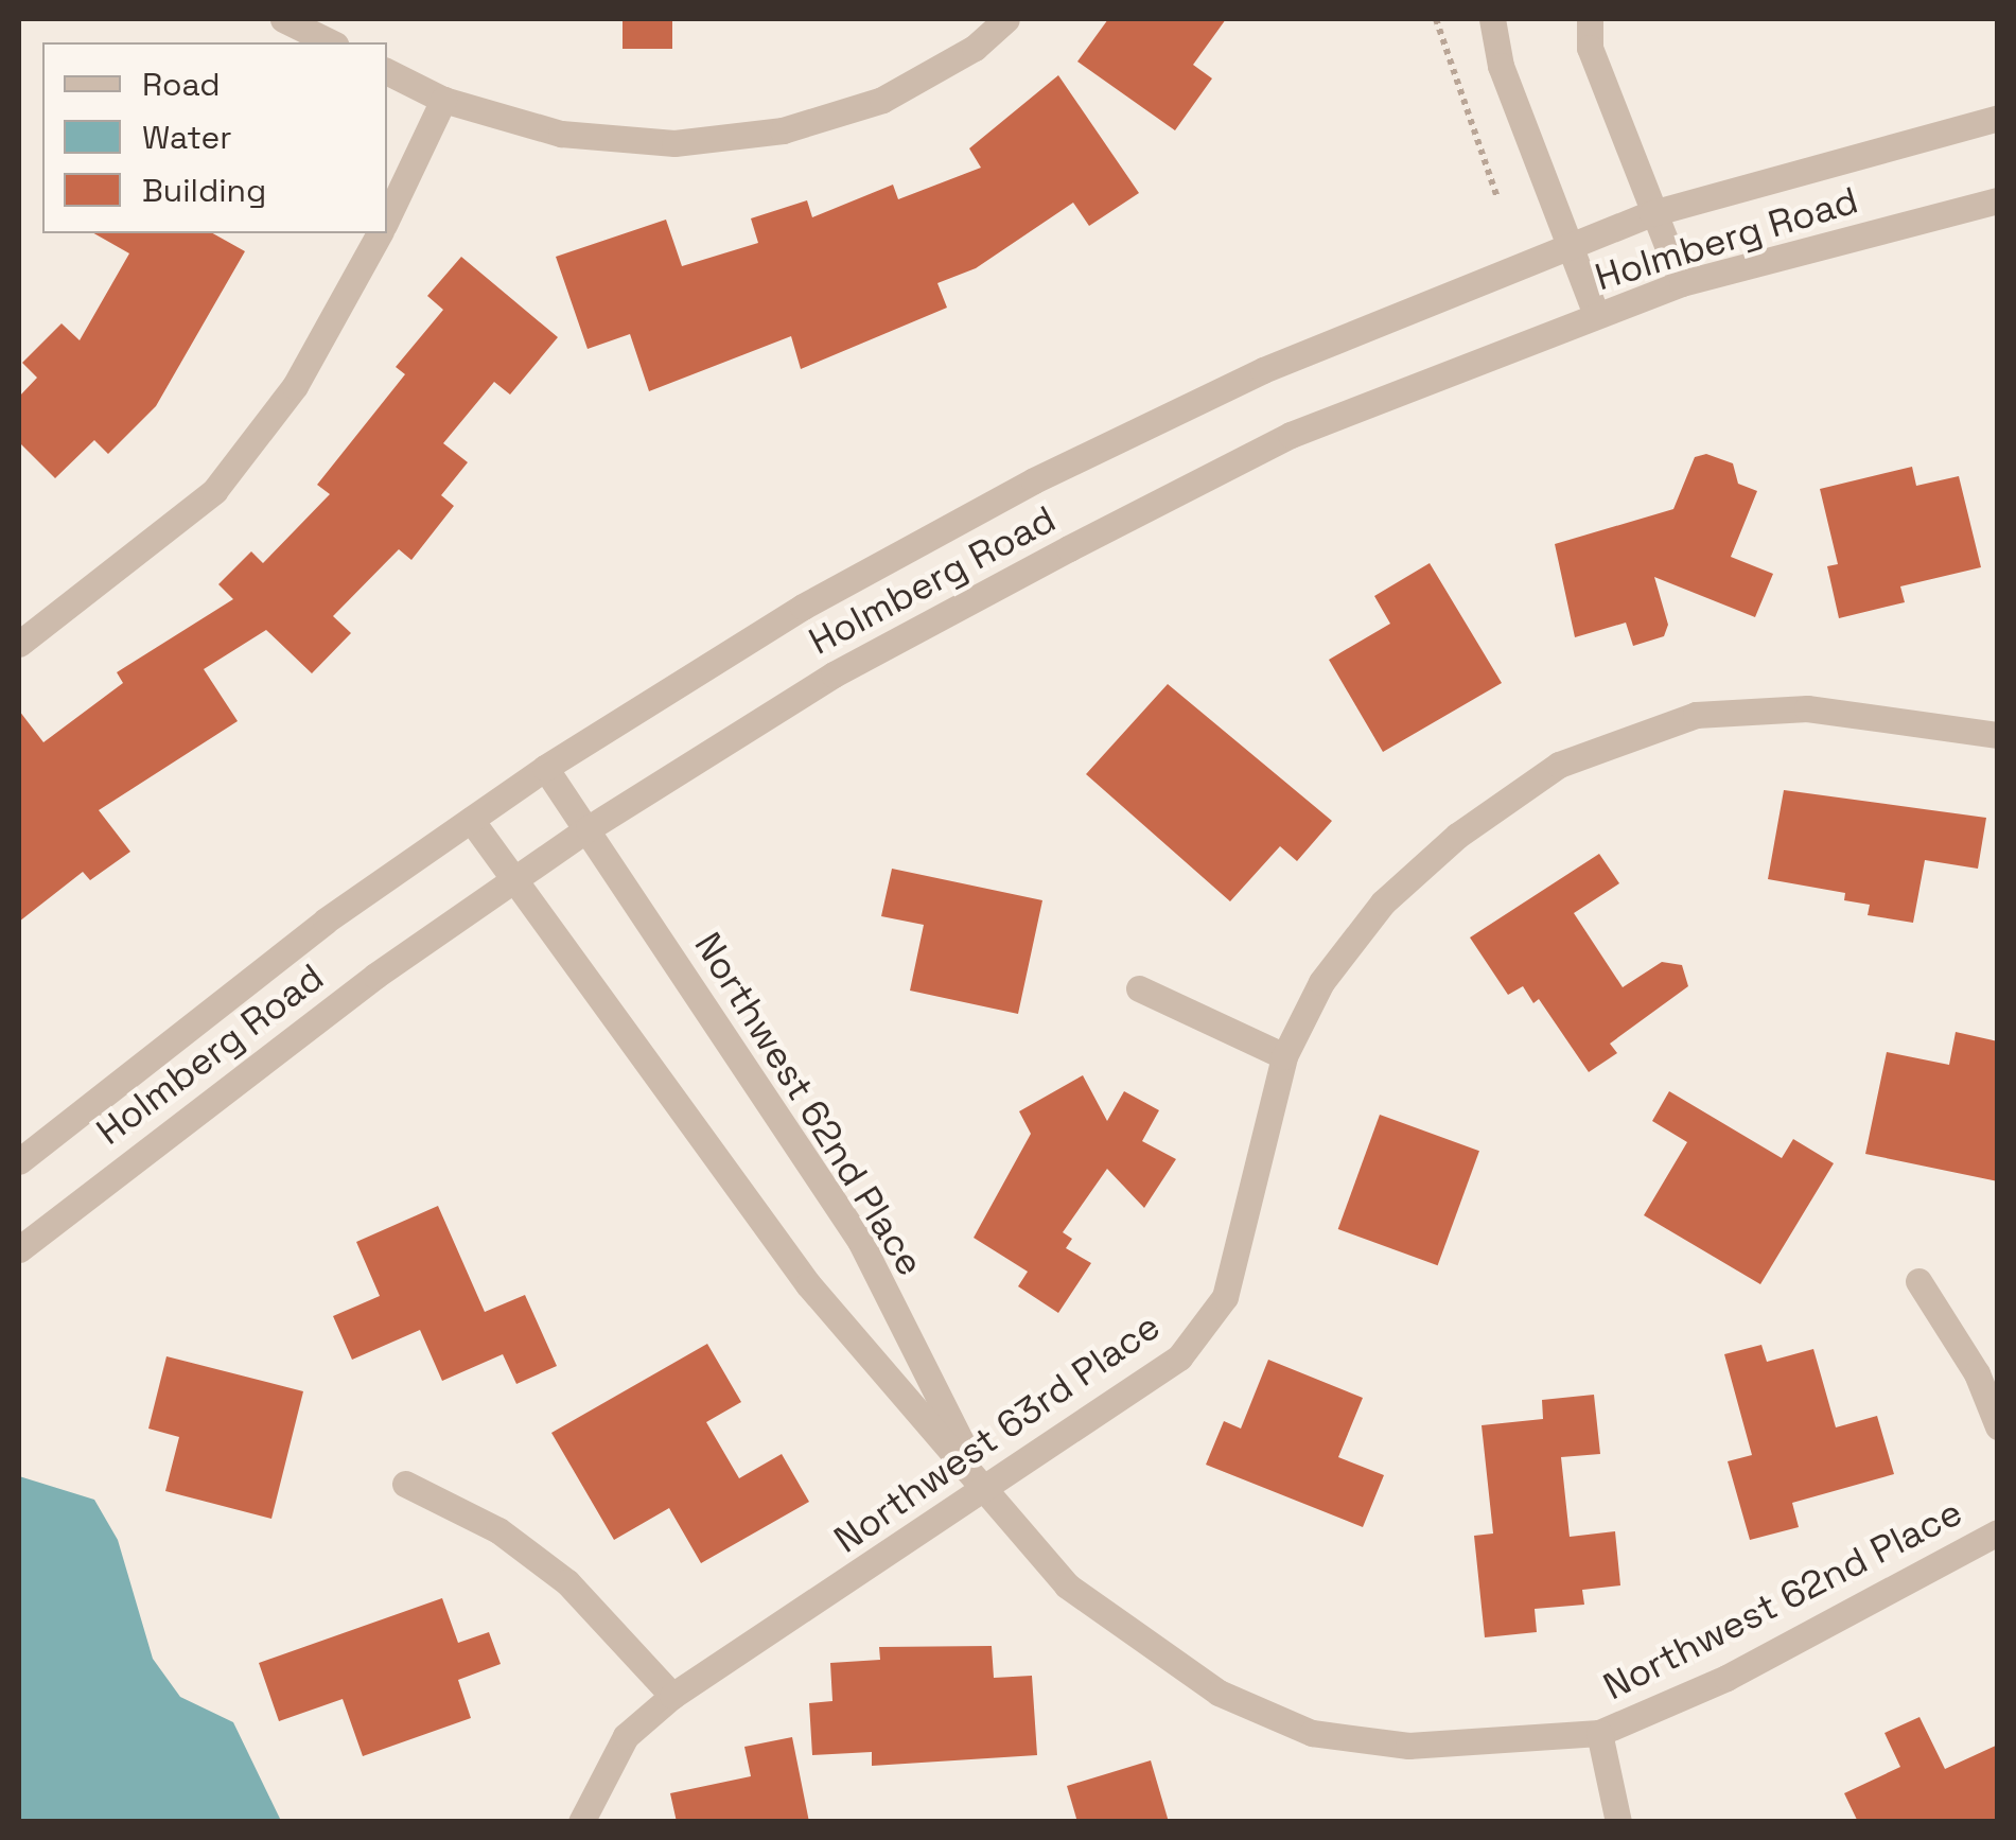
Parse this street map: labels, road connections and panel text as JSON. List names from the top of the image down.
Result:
{
  "streets": {
    "street": ["Holmberg Road", "Northwest 62nd Place", "Northwest 63rd Place"]
  },
  "crossings": [
    ["Holmberg Road", "Northwest 62nd Place"],
    ["Northwest 62nd Place", "Northwest 63rd Place"]
  ],
  "legend": ["Road", "Water", "Building"]
}
